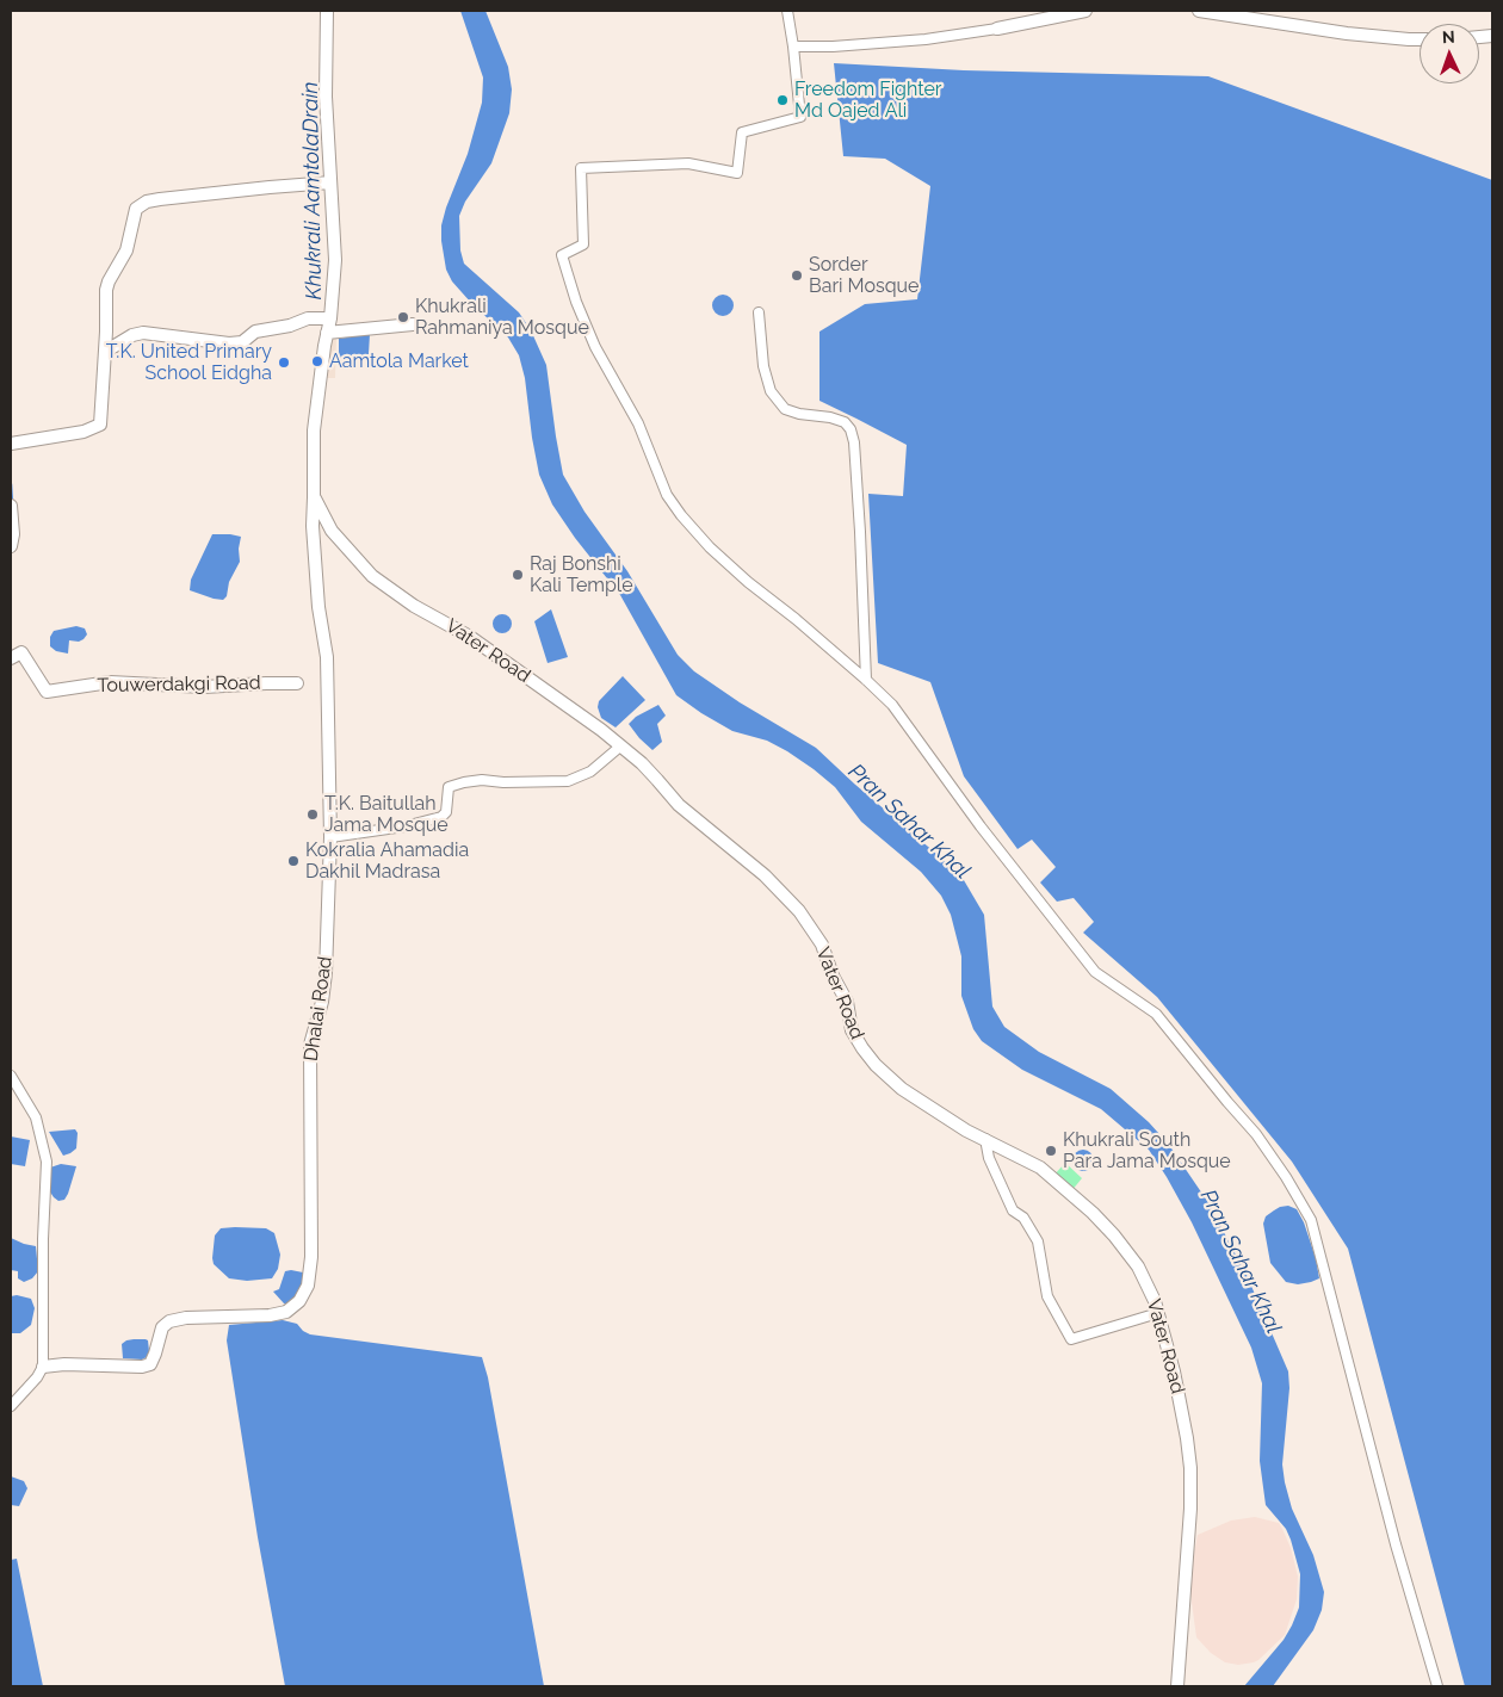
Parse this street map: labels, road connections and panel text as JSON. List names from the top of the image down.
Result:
{
  "streets": {
    "street": ["Vater Road", "Touwerdakgi Road", "Dhalai Road"]
  },
  "crossings": [
    ["Vater Road", "Dhalai Road"]
  ],
  "water": ["Khukrali AamtolaDrain", "Pran Sahar Khal"],
  "places": [
    "Freedom Fighter Md Oajed Ali",
    "Sorder Bari Mosque",
    "Khukrali Rahmaniya Mosque",
    "Aamtola Market",
    "T.K. United Primary School Eidgha",
    "Raj Bonshi Kali Temple",
    "T.K. Baitullah Jama Mosque",
    "Kokralia Ahamadia Dakhil Madrasa",
    "Khukrali South Para Jama Mosque"
  ],
  "north": "top"
}
